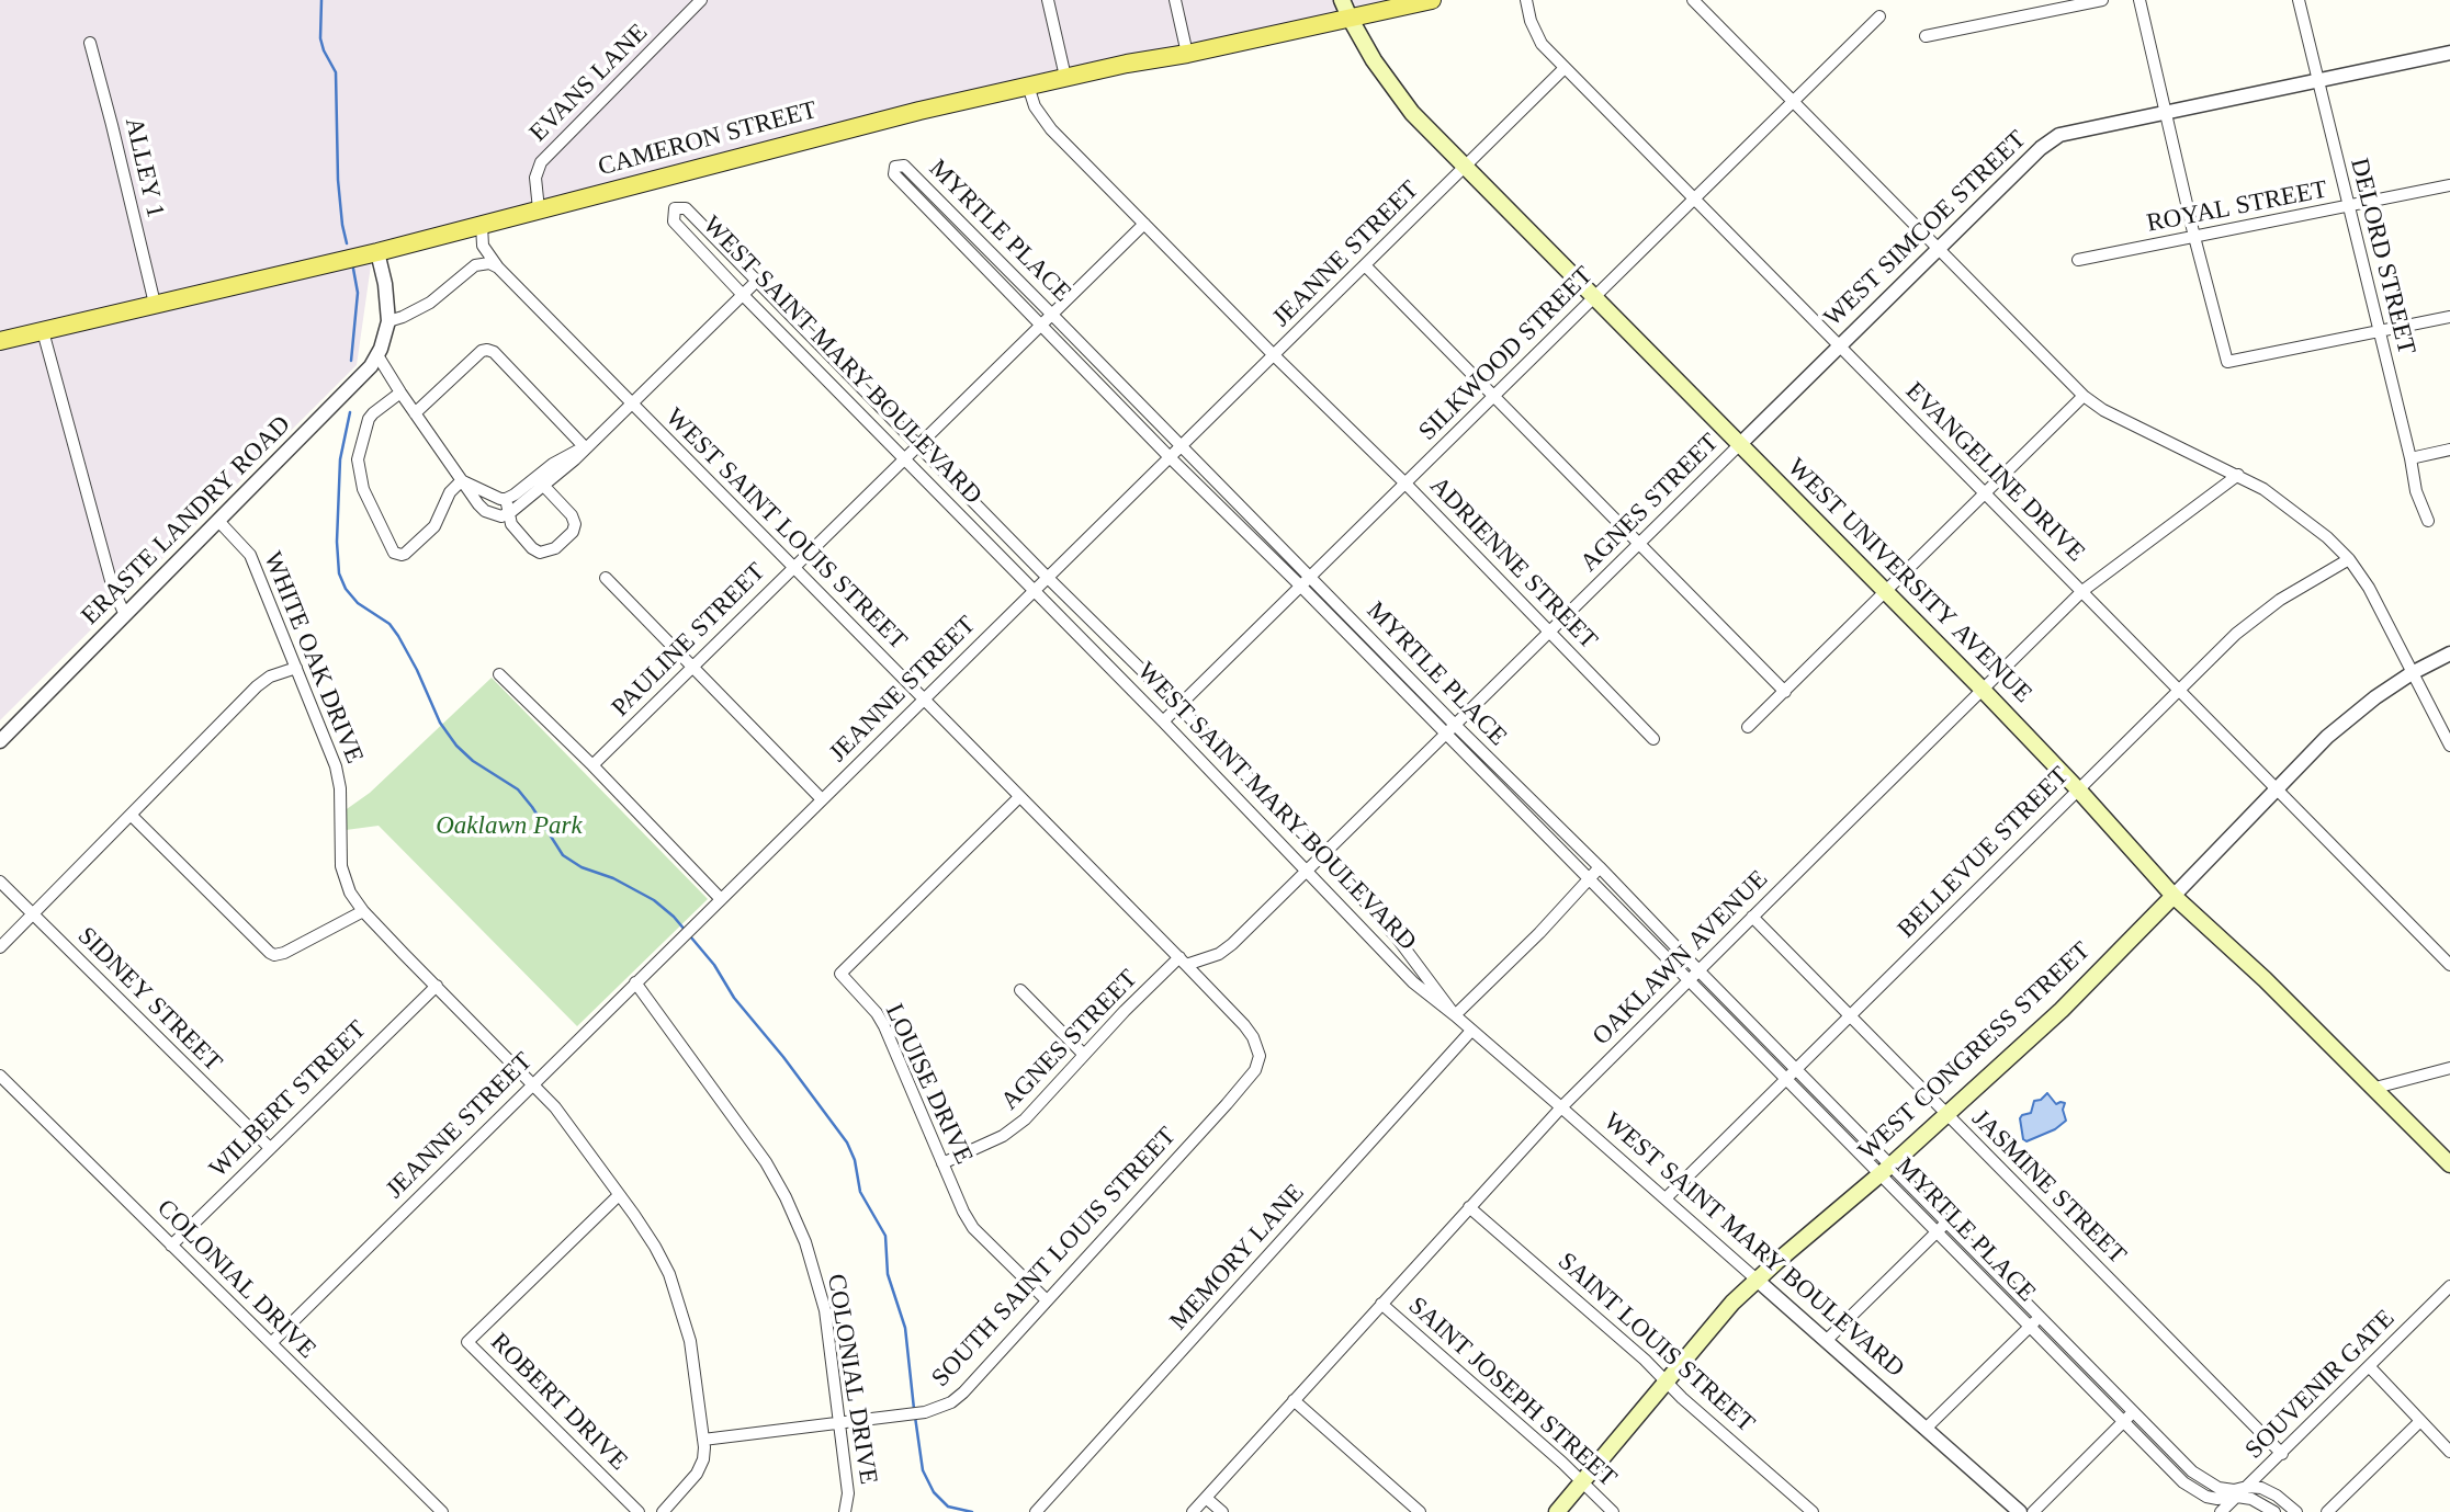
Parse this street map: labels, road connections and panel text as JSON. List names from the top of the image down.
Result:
{
  "streets": {
    "main road": ["CAMERON STREET", "WEST UNIVERSITY AVENUE", "WEST CONGRESS STREET"],
    "street": [
      "EVANS LANE",
      "ALLEY 1",
      "ROYAL STREET",
      "WEST SIMCOE STREET",
      "MYRTLE PLACE",
      "JEANNE STREET",
      "DELORD STREET",
      "SILKWOOD STREET",
      "WEST SAINT MARY BOULEVARD",
      "EVANGELINE DRIVE",
      "AGNES STREET",
      "ERASTE LANDRY ROAD",
      "WEST SAINT LOUIS STREET",
      "ADRIENNE STREET",
      "PAULINE STREET",
      "WHITE OAK DRIVE",
      "BELLEVUE STREET",
      "OAKLAWN AVENUE",
      "SIDNEY STREET",
      "LOUISE DRIVE",
      "WILBERT STREET",
      "JASMINE STREET",
      "SOUTH SAINT LOUIS STREET",
      "MEMORY LANE",
      "COLONIAL DRIVE",
      "SAINT LOUIS STREET",
      "SOUVENIR GATE",
      "SAINT JOSEPH STREET",
      "ROBERT DRIVE"
    ]
  },
  "crossings": [
    ["EVANS LANE", "CAMERON STREET"],
    ["CAMERON STREET", "ALLEY 1"],
    ["CAMERON STREET", "ERASTE LANDRY ROAD"],
    ["CAMERON STREET", "ADRIENNE STREET"],
    ["CAMERON STREET", "WEST UNIVERSITY AVENUE"],
    ["ROYAL STREET", "DELORD STREET"],
    ["WEST SIMCOE STREET", "DELORD STREET"],
    ["WEST SIMCOE STREET", "EVANGELINE DRIVE"],
    ["WEST SIMCOE STREET", "AGNES STREET"],
    ["WEST SIMCOE STREET", "WEST UNIVERSITY AVENUE"],
    ["MYRTLE PLACE", "JEANNE STREET"],
    ["MYRTLE PLACE", "SILKWOOD STREET"],
    ["MYRTLE PLACE", "AGNES STREET"],
    ["MYRTLE PLACE", "PAULINE STREET"],
    ["MYRTLE PLACE", "BELLEVUE STREET"],
    ["MYRTLE PLACE", "OAKLAWN AVENUE"],
    ["MYRTLE PLACE", "WEST CONGRESS STREET"],
    ["MYRTLE PLACE", "SOUVENIR GATE"],
    ["JEANNE STREET", "WEST SAINT MARY BOULEVARD"],
    ["JEANNE STREET", "EVANGELINE DRIVE"],
    ["JEANNE STREET", "WEST SAINT LOUIS STREET"],
    ["JEANNE STREET", "ADRIENNE STREET"],
    ["JEANNE STREET", "WEST UNIVERSITY AVENUE"],
    ["JEANNE STREET", "WHITE OAK DRIVE"],
    ["JEANNE STREET", "COLONIAL DRIVE"],
    ["SILKWOOD STREET", "WEST SAINT MARY BOULEVARD"],
    ["SILKWOOD STREET", "EVANGELINE DRIVE"],
    ["SILKWOOD STREET", "ADRIENNE STREET"],
    ["SILKWOOD STREET", "WEST UNIVERSITY AVENUE"],
    ["WEST SAINT MARY BOULEVARD", "AGNES STREET"],
    ["WEST SAINT MARY BOULEVARD", "PAULINE STREET"],
    ["WEST SAINT MARY BOULEVARD", "BELLEVUE STREET"],
    ["WEST SAINT MARY BOULEVARD", "OAKLAWN AVENUE"],
    ["WEST SAINT MARY BOULEVARD", "WEST CONGRESS STREET"],
    ["WEST SAINT MARY BOULEVARD", "MEMORY LANE"],
    ["EVANGELINE DRIVE", "BELLEVUE STREET"],
    ["EVANGELINE DRIVE", "OAKLAWN AVENUE"],
    ["EVANGELINE DRIVE", "WEST CONGRESS STREET"],
    ["AGNES STREET", "WEST SAINT LOUIS STREET"],
    ["AGNES STREET", "ADRIENNE STREET"],
    ["AGNES STREET", "WEST UNIVERSITY AVENUE"],
    ["AGNES STREET", "LOUISE DRIVE"],
    ["ERASTE LANDRY ROAD", "WHITE OAK DRIVE"],
    ["WEST SAINT LOUIS STREET", "PAULINE STREET"],
    ["WEST SAINT LOUIS STREET", "LOUISE DRIVE"],
    ["WEST SAINT LOUIS STREET", "SOUTH SAINT LOUIS STREET"],
    ["ADRIENNE STREET", "PAULINE STREET"],
    ["WEST UNIVERSITY AVENUE", "BELLEVUE STREET"],
    ["WEST UNIVERSITY AVENUE", "OAKLAWN AVENUE"],
    ["WEST UNIVERSITY AVENUE", "WEST CONGRESS STREET"],
    ["WHITE OAK DRIVE", "WILBERT STREET"],
    ["WHITE OAK DRIVE", "SOUTH SAINT LOUIS STREET"],
    ["WHITE OAK DRIVE", "ROBERT DRIVE"],
    ["BELLEVUE STREET", "JASMINE STREET"],
    ["OAKLAWN AVENUE", "JASMINE STREET"],
    ["OAKLAWN AVENUE", "SAINT LOUIS STREET"],
    ["OAKLAWN AVENUE", "SAINT JOSEPH STREET"],
    ["SIDNEY STREET", "WILBERT STREET"],
    ["WEST CONGRESS STREET", "JASMINE STREET"],
    ["WEST CONGRESS STREET", "SAINT LOUIS STREET"],
    ["WEST CONGRESS STREET", "SAINT JOSEPH STREET"],
    ["LOUISE DRIVE", "SOUTH SAINT LOUIS STREET"],
    ["WILBERT STREET", "COLONIAL DRIVE"],
    ["JASMINE STREET", "SOUVENIR GATE"],
    ["SOUTH SAINT LOUIS STREET", "COLONIAL DRIVE"]
  ],
  "parks": ["Oaklawn Park"]
}
